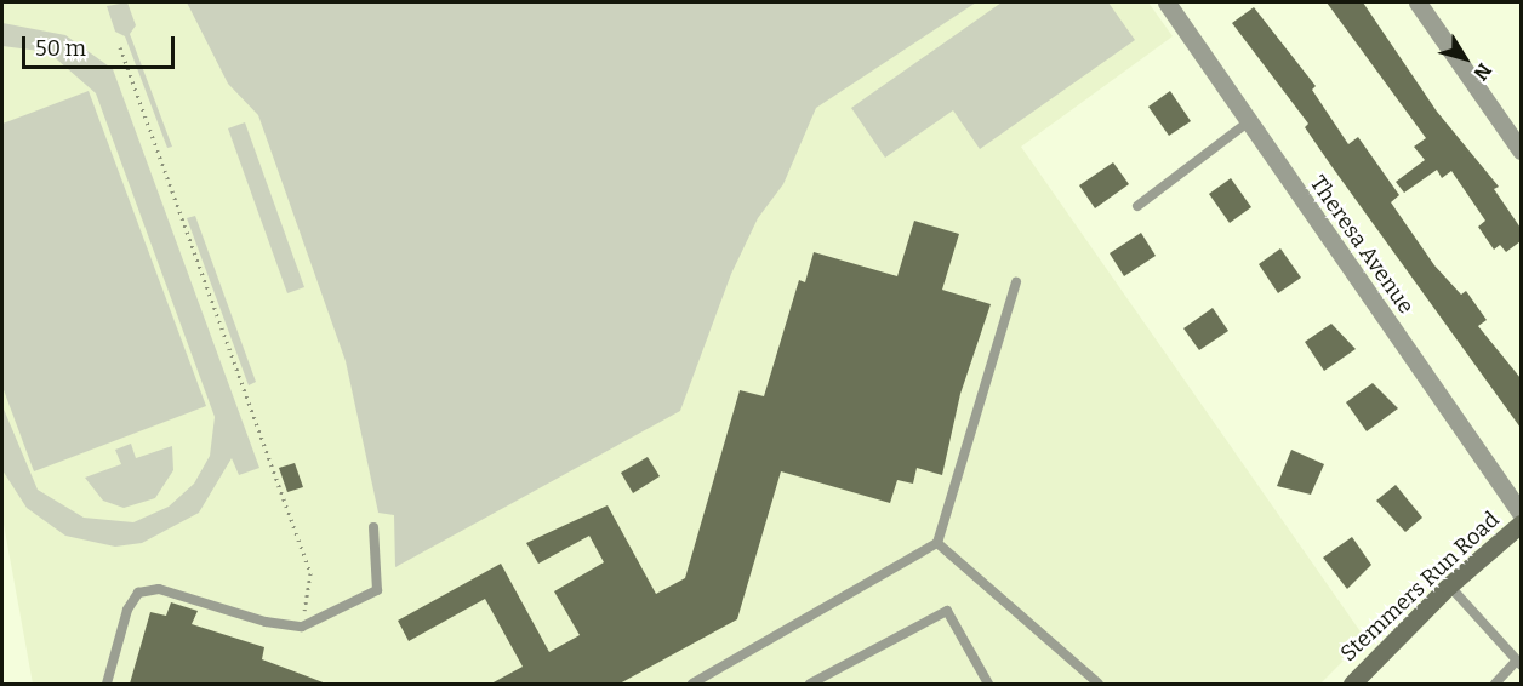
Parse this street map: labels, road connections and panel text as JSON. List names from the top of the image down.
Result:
{
  "streets": {
    "main road": ["Stemmers Run Road"],
    "street": ["Theresa Avenue"]
  },
  "scale_bar": "50 m",
  "north": "bottom right"
}
